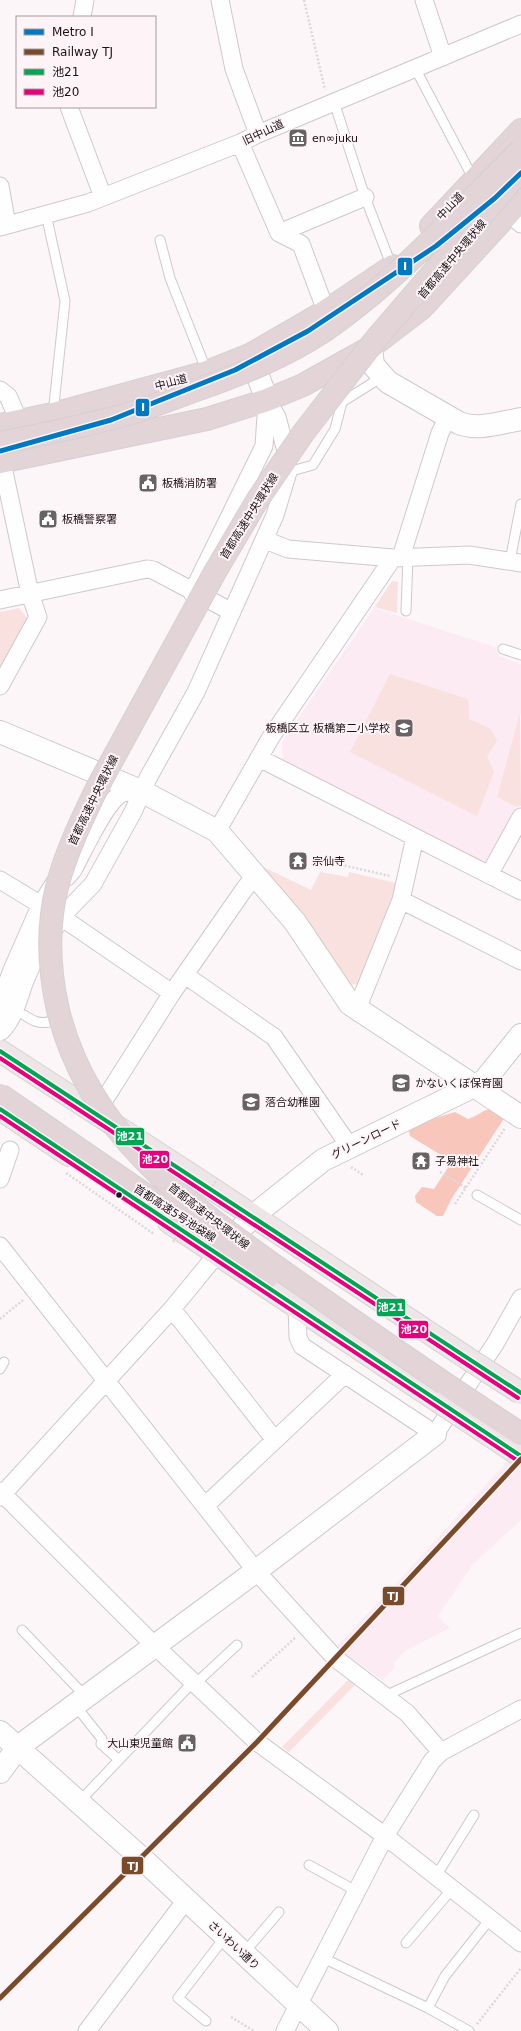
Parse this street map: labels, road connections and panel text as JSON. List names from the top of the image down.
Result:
{
  "streets": {
    "highway": ["中山道", "首都高速中央環状線", "首都高速5号池袋線"],
    "street": ["旧中山道", "グリーンロード", "さいわい通り"]
  },
  "crossings": [
    ["首都高速中央環状線", "首都高速5号池袋線"]
  ],
  "places": {
    "museum": ["en∞juku"],
    "public building": ["板橋消防署", "板橋警察署", "大山東児童館"],
    "school or university": ["板橋区立 板橋第二小学校", "かないくぼ保育園", "落合幼稚園"],
    "temple": ["宗仙寺", "子易神社"]
  },
  "lines": [
    "metro line I",
    "transit line 池21",
    "transit line 池20",
    "rail line TJ"
  ],
  "legend": [
    "Metro I",
    "Railway TJ",
    "池21",
    "池20"
  ]
}
